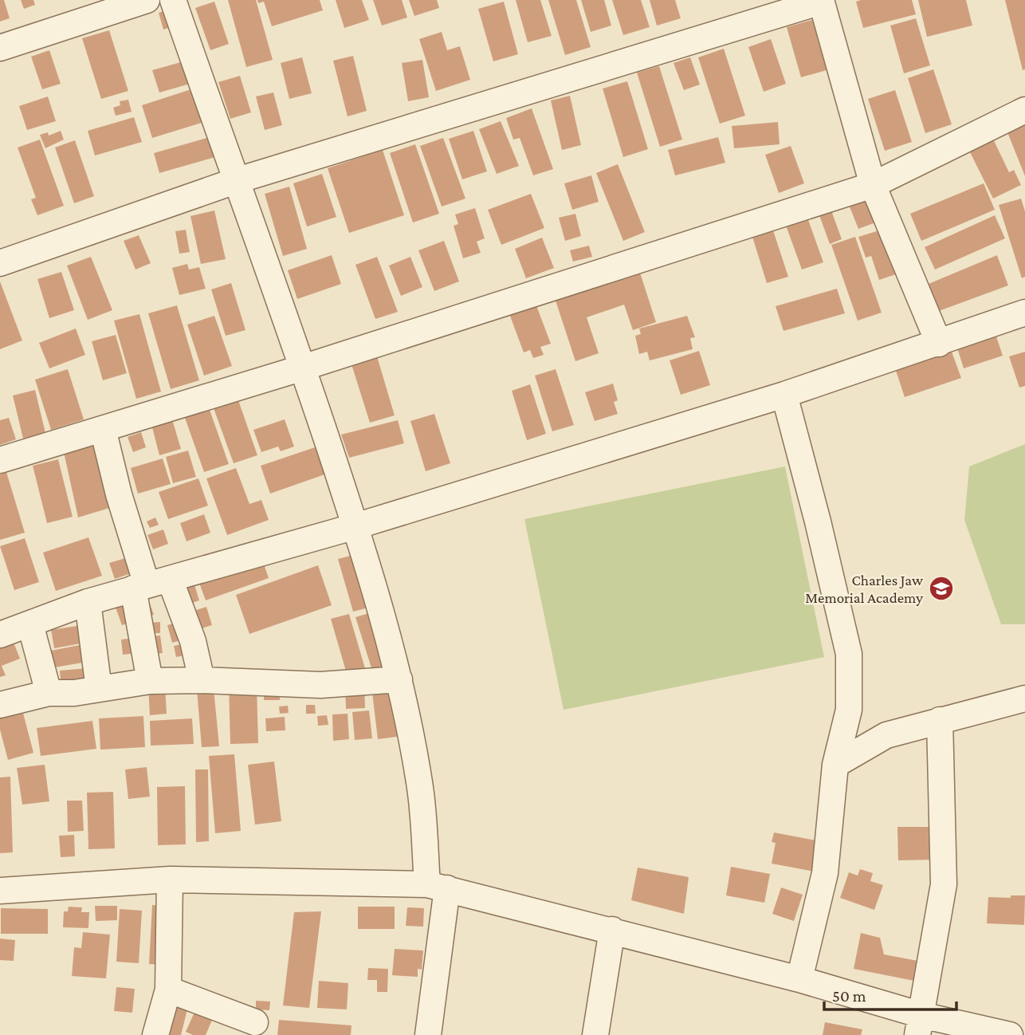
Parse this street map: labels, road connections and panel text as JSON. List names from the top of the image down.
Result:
{
  "places": {
    "school or university": ["Charles Jaw Memorial Academy"]
  },
  "scale_bar": "50 m"
}
